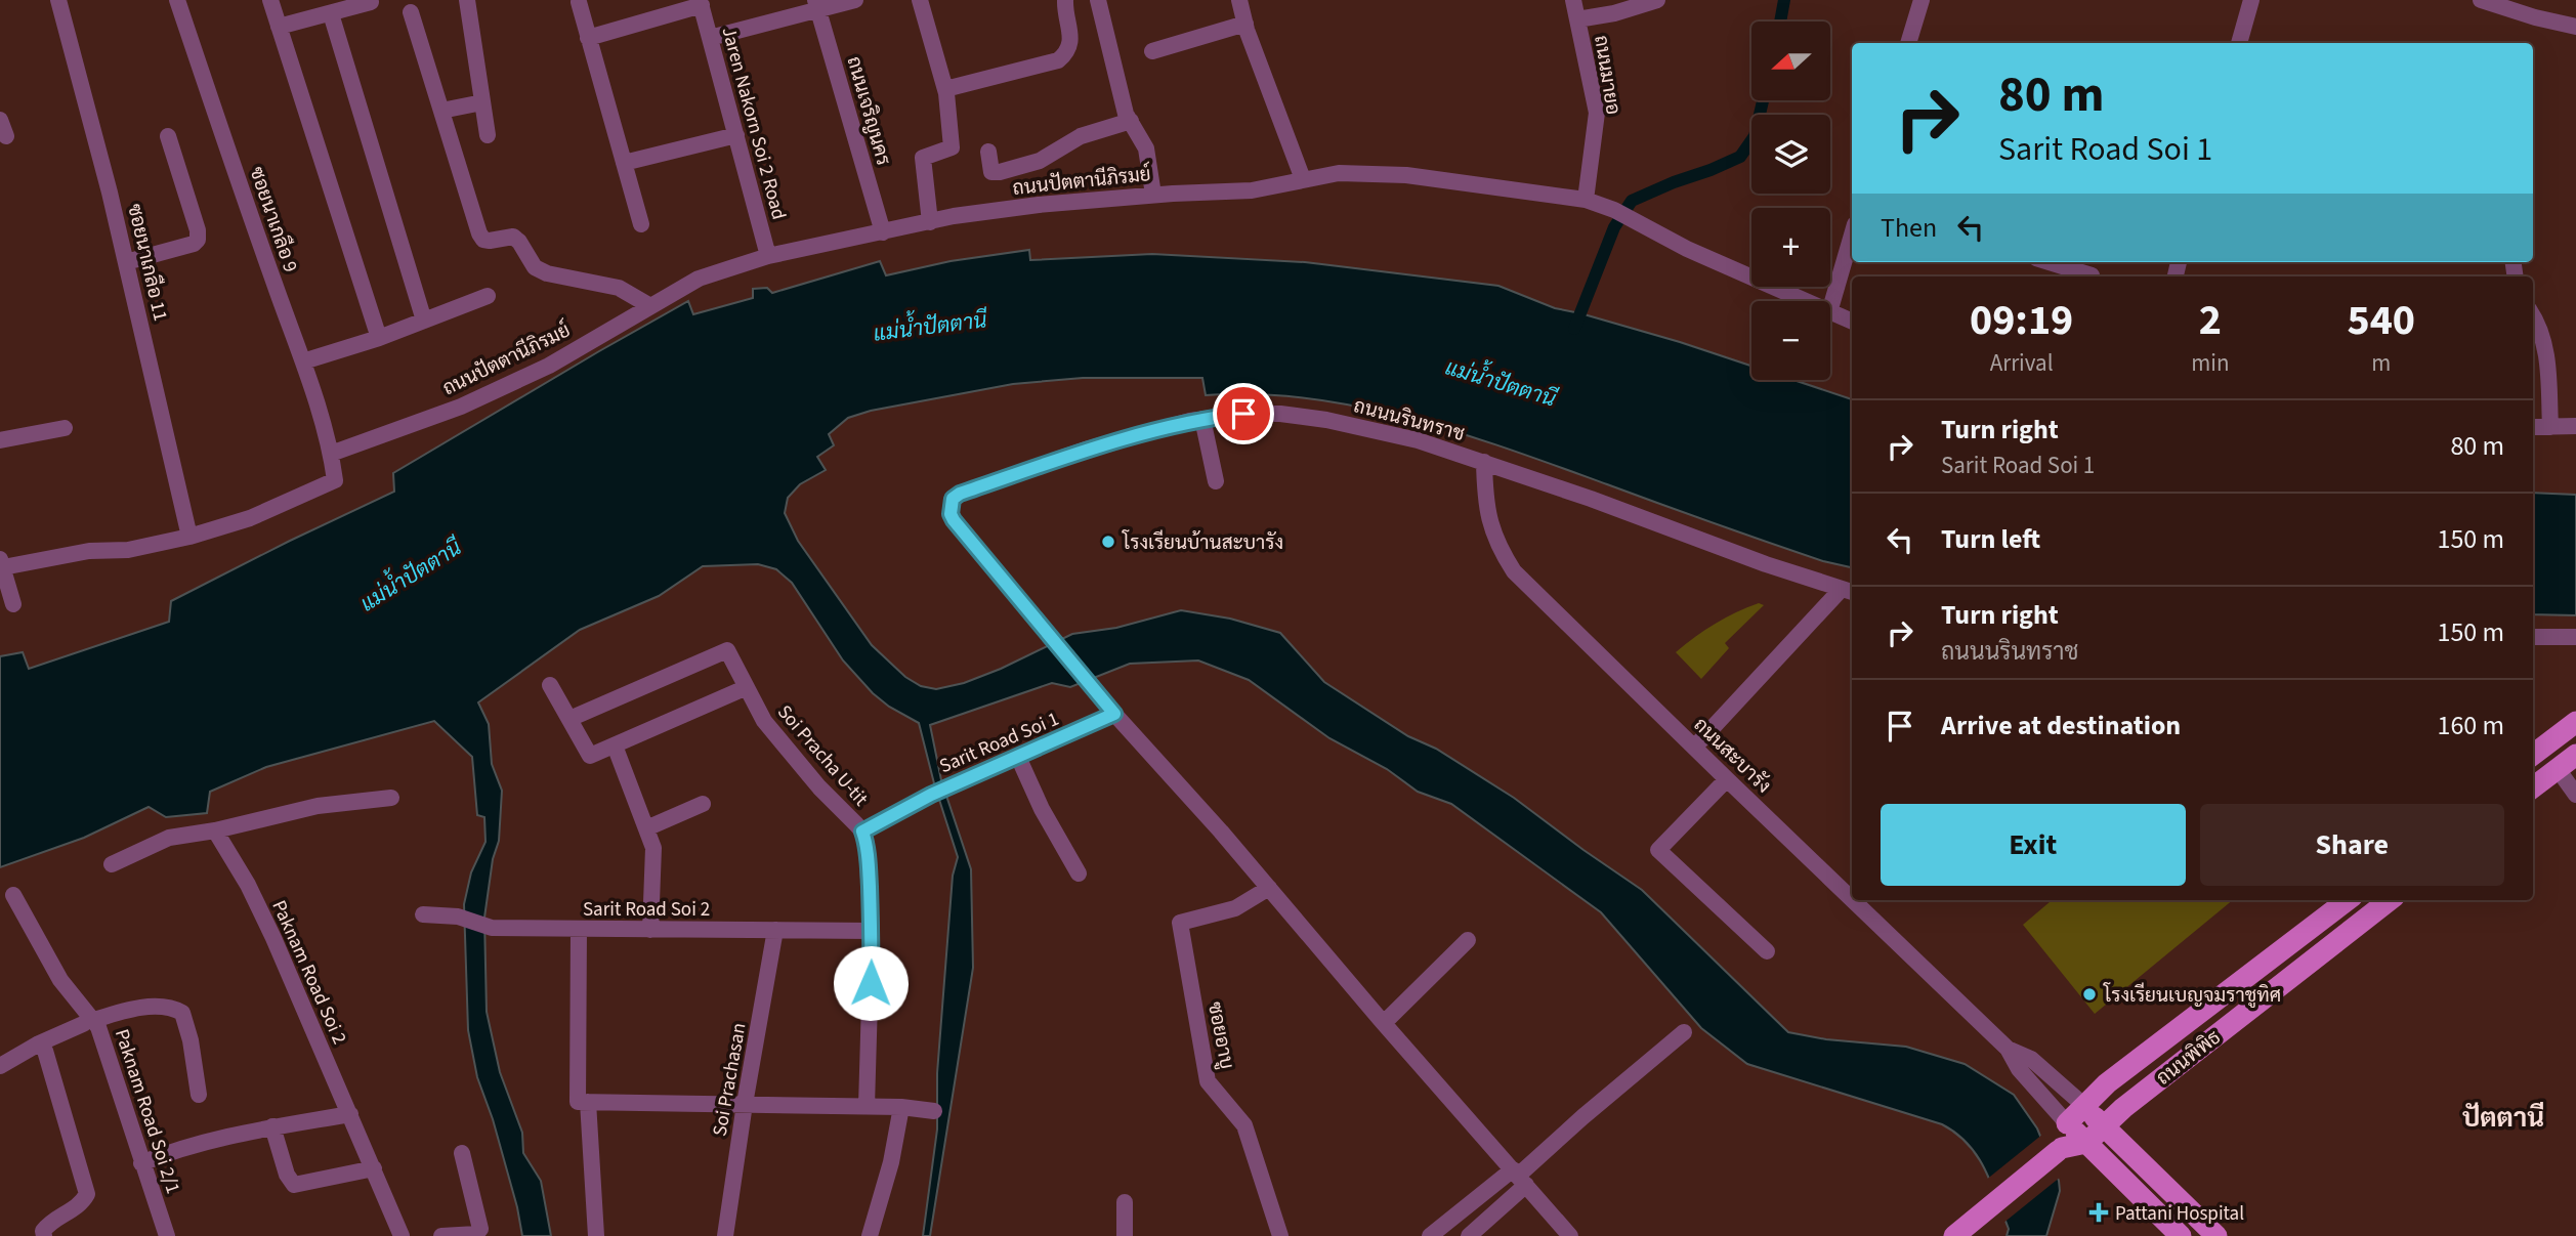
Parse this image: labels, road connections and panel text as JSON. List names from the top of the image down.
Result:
{
  "streets": {
    "main road": ["ถนนพิพิธ"],
    "street": [
      "ถนนมายอ",
      "ถนนเจริญนคร",
      "Jaren Nakorn Soi 2 Road",
      "ถนนปัตตานีภิรมย์",
      "ซอยนาเกลือ 9",
      "ซอยนาเกลือ 11",
      "ถนนนรินทราช",
      "Sarit Road Soi 1",
      "Soi Pracha U-tit",
      "ถนนสะบารัง",
      "Sarit Road Soi 2",
      "Paknam Road Soi 2",
      "ซอยอาบู",
      "Soi Prachasan",
      "Paknam Road Soi 2/1"
    ]
  },
  "crossings": [
    ["ถนนมายอ", "ถนนปัตตานีภิรมย์"],
    ["ถนนเจริญนคร", "ถนนปัตตานีภิรมย์"],
    ["Jaren Nakorn Soi 2 Road", "ถนนปัตตานีภิรมย์"],
    ["ถนนปัตตานีภิรมย์", "ซอยนาเกลือ 9"],
    ["ซอยนาเกลือ 9", "ซอยนาเกลือ 11"],
    ["ถนนนรินทราช", "Sarit Road Soi 1"],
    ["ถนนนรินทราช", "ถนนสะบารัง"],
    ["Sarit Road Soi 1", "Soi Pracha U-tit"],
    ["Soi Pracha U-tit", "Sarit Road Soi 2"],
    ["Sarit Road Soi 2", "Soi Prachasan"]
  ],
  "districts": ["ปัตตานี"],
  "water": ["แม่น้ำปัตตานี"],
  "places": {
    "other": ["โรงเรียนบ้านสะบารัง", "โรงเรียนเบญจมราชูทิศ"],
    "health": ["Pattani Hospital"]
  },
  "north": "left",
  "page": {
    "map_buttons": ["+", "−"],
    "turn": ["80 m", "Sarit Road Soi 1"],
    "then": "Then",
    "eta": [
      "09:19",
      "Arrival",
      "2",
      "min",
      "540",
      "m"
    ],
    "list": [
      {
        "name": "Turn right",
        "note": "Sarit Road Soi 1",
        "value": "80 m"
      },
      {
        "name": "Turn left",
        "value": "150 m"
      },
      {
        "name": "Turn right",
        "note": "ถนนนรินทราช",
        "value": "150 m"
      },
      {
        "name": "Arrive at destination",
        "value": "160 m"
      }
    ],
    "buttons": ["Exit", "Share"]
  }
}
